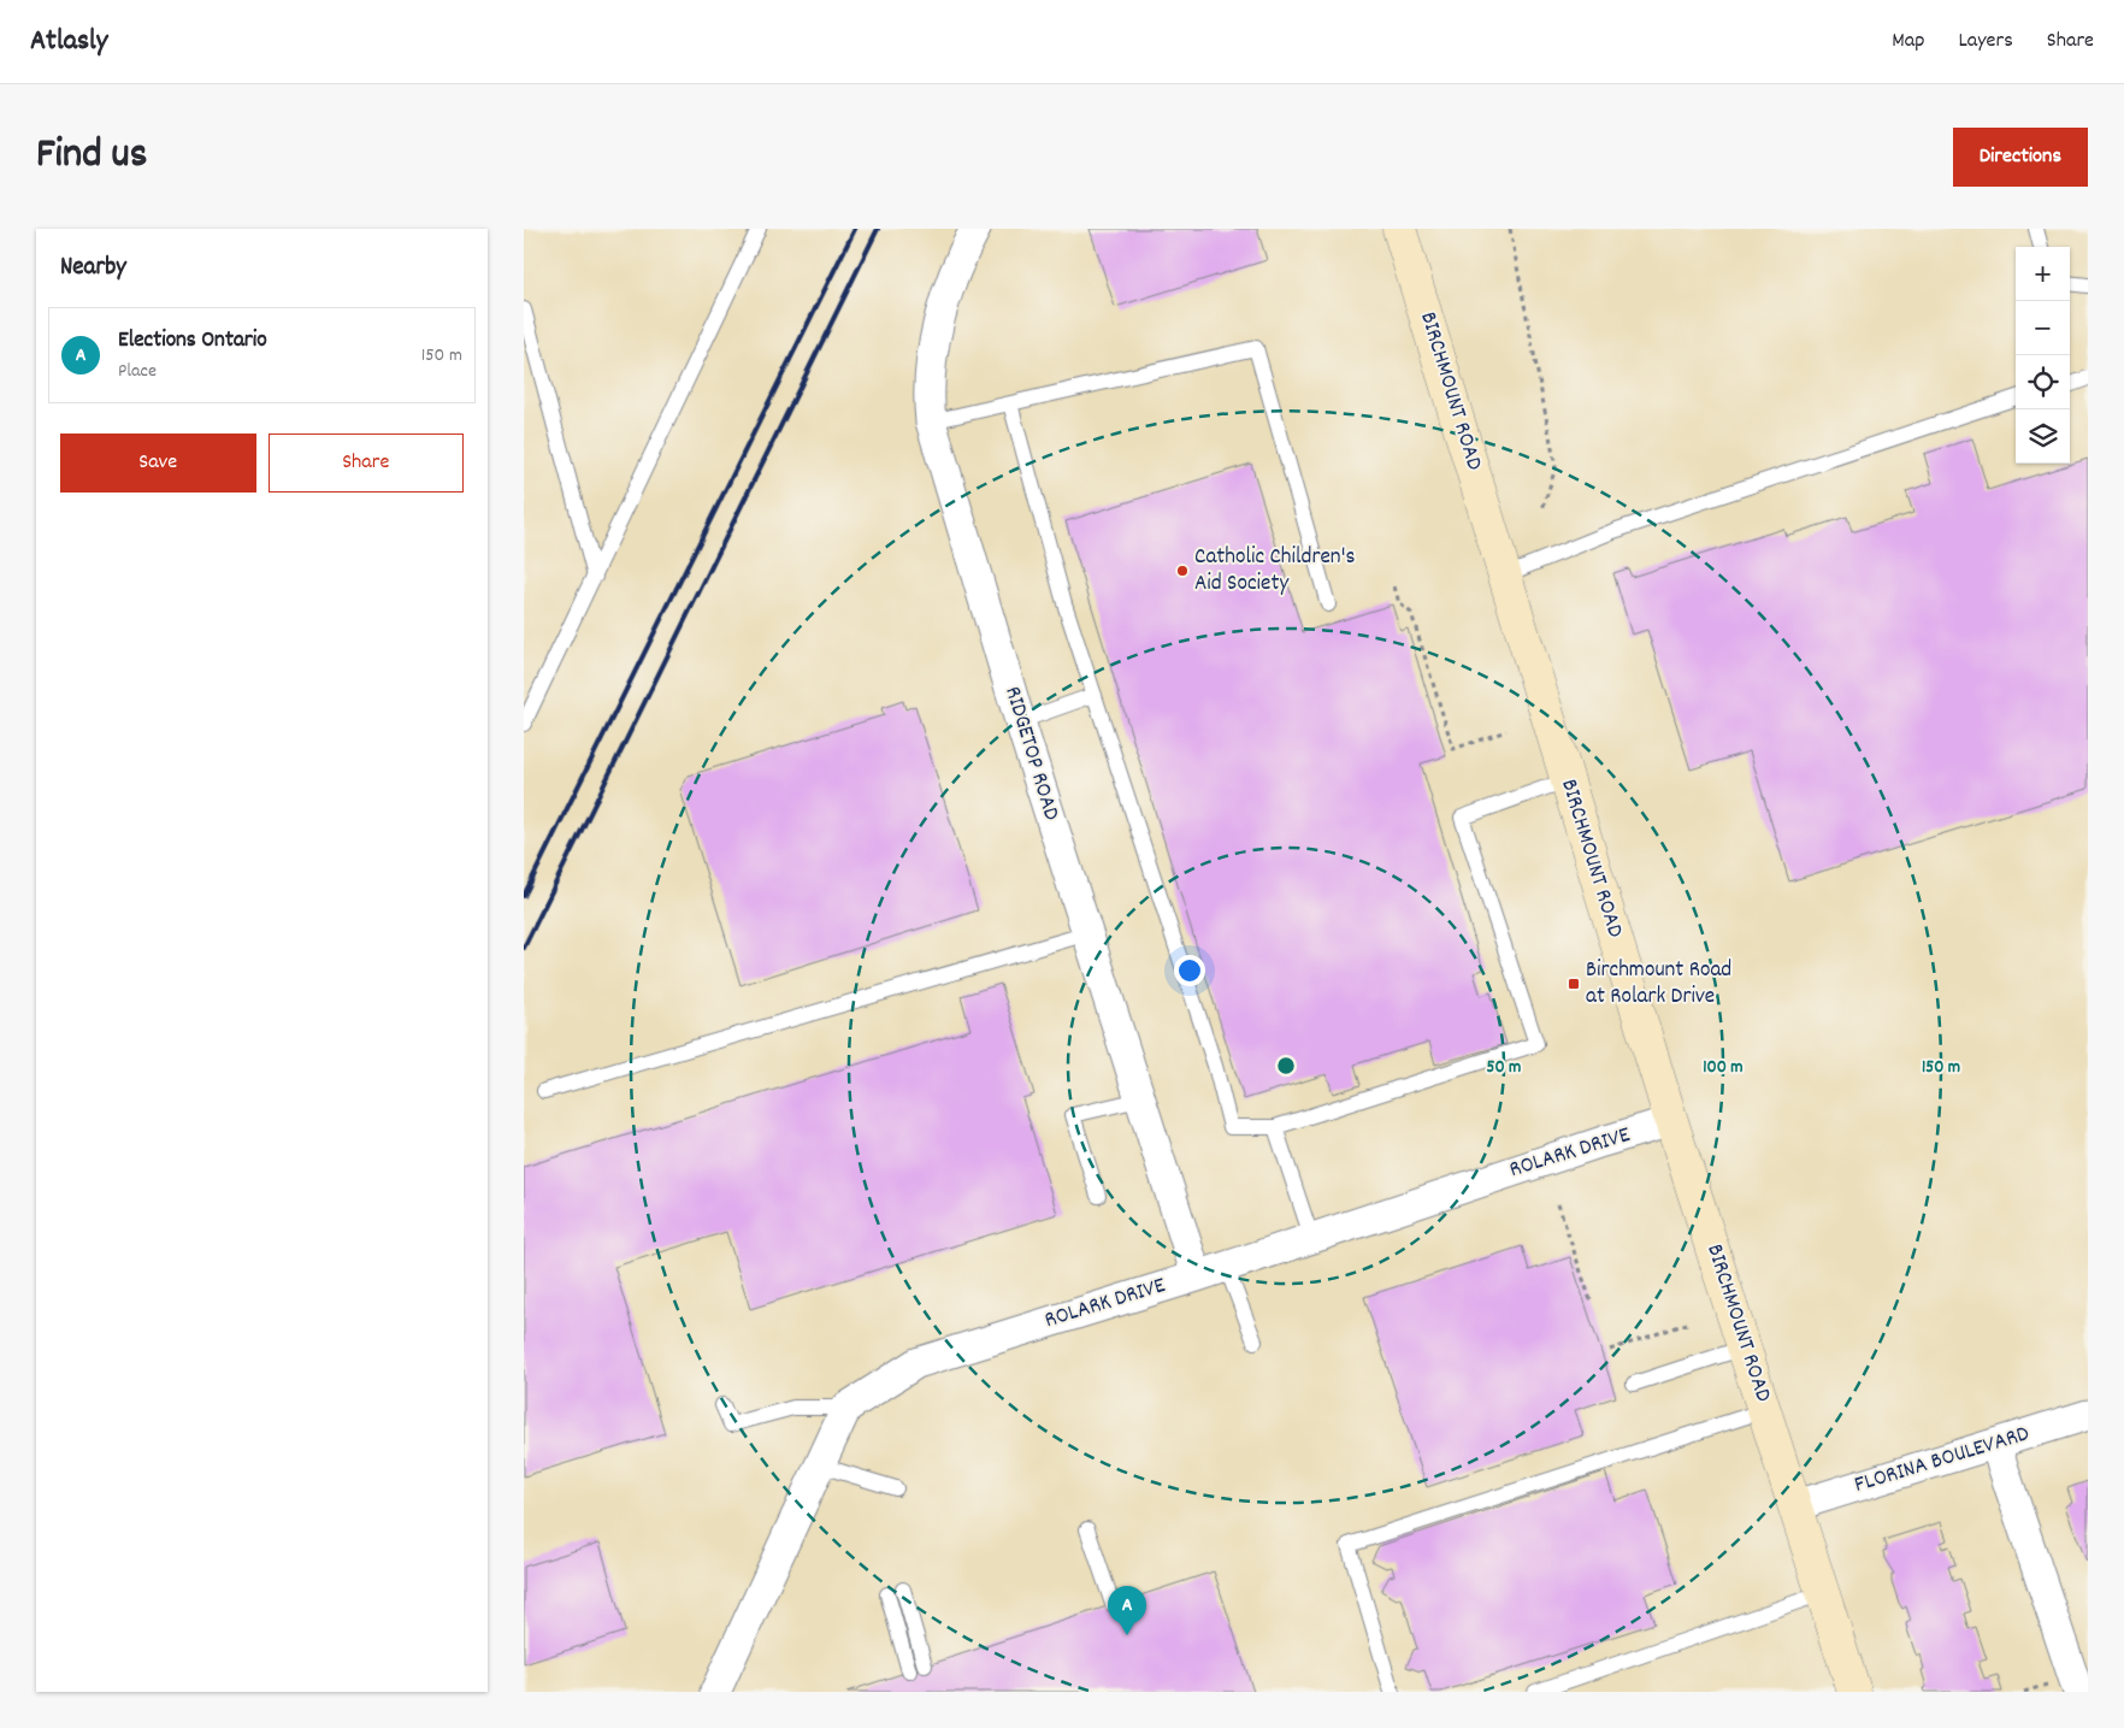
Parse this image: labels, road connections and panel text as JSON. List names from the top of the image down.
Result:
{
  "streets": {
    "main road": ["BIRCHMOUNT ROAD"],
    "street": ["RIDGETOP ROAD", "ROLARK DRIVE", "FLORINA BOULEVARD"]
  },
  "crossings": [
    ["BIRCHMOUNT ROAD", "ROLARK DRIVE"],
    ["BIRCHMOUNT ROAD", "FLORINA BOULEVARD"],
    ["RIDGETOP ROAD", "ROLARK DRIVE"]
  ],
  "places": {
    "other": ["Catholic Children's Aid Society"],
    "transit": ["Birchmount Road at Rolark Drive"]
  },
  "page": {
    "header": "Atlasly",
    "nav": ["Map", "Layers", "Share"],
    "title": "Find us",
    "buttons": [
      "Directions",
      ["Save", "Share"]
    ],
    "heading": "Nearby",
    "map_buttons": ["+", "−"],
    "list": [
      {
        "mark": "A",
        "name": "Elections Ontario",
        "note": "Place",
        "value": "150 m"
      }
    ],
    "pins": "A"
  },
  "rings": ["50 m", "100 m", "150 m"]
}
